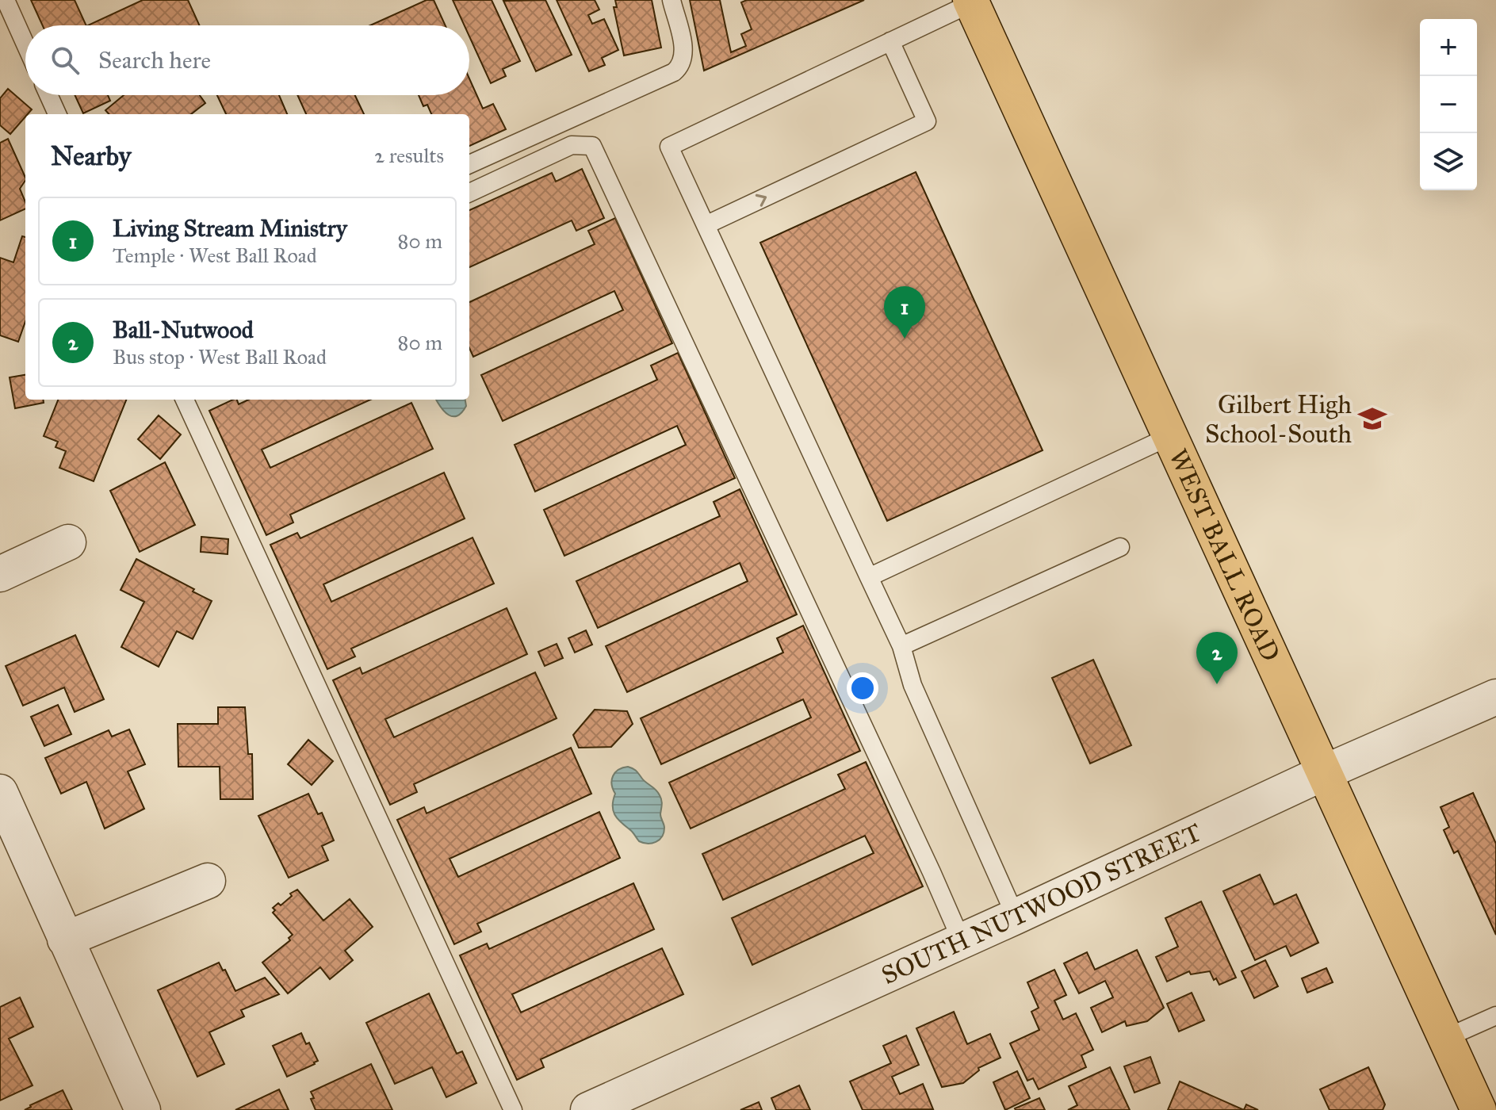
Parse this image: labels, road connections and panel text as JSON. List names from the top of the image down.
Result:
{
  "streets": {
    "main road": ["WEST BALL ROAD"],
    "street": ["SOUTH NUTWOOD STREET"]
  },
  "crossings": [
    ["WEST BALL ROAD", "SOUTH NUTWOOD STREET"]
  ],
  "places": {
    "school or university": ["Gilbert High School-South"]
  },
  "page": {
    "map_buttons": ["+", "−"],
    "search": "Search here",
    "heading": ["Nearby", "2 results"],
    "list": [
      {
        "mark": "1",
        "name": "Living Stream Ministry",
        "note": "Temple · West Ball Road",
        "value": "80 m"
      },
      {
        "mark": "2",
        "name": "Ball-Nutwood",
        "note": "Bus stop · West Ball Road",
        "value": "80 m"
      }
    ],
    "pins": ["1", "2"]
  }
}
